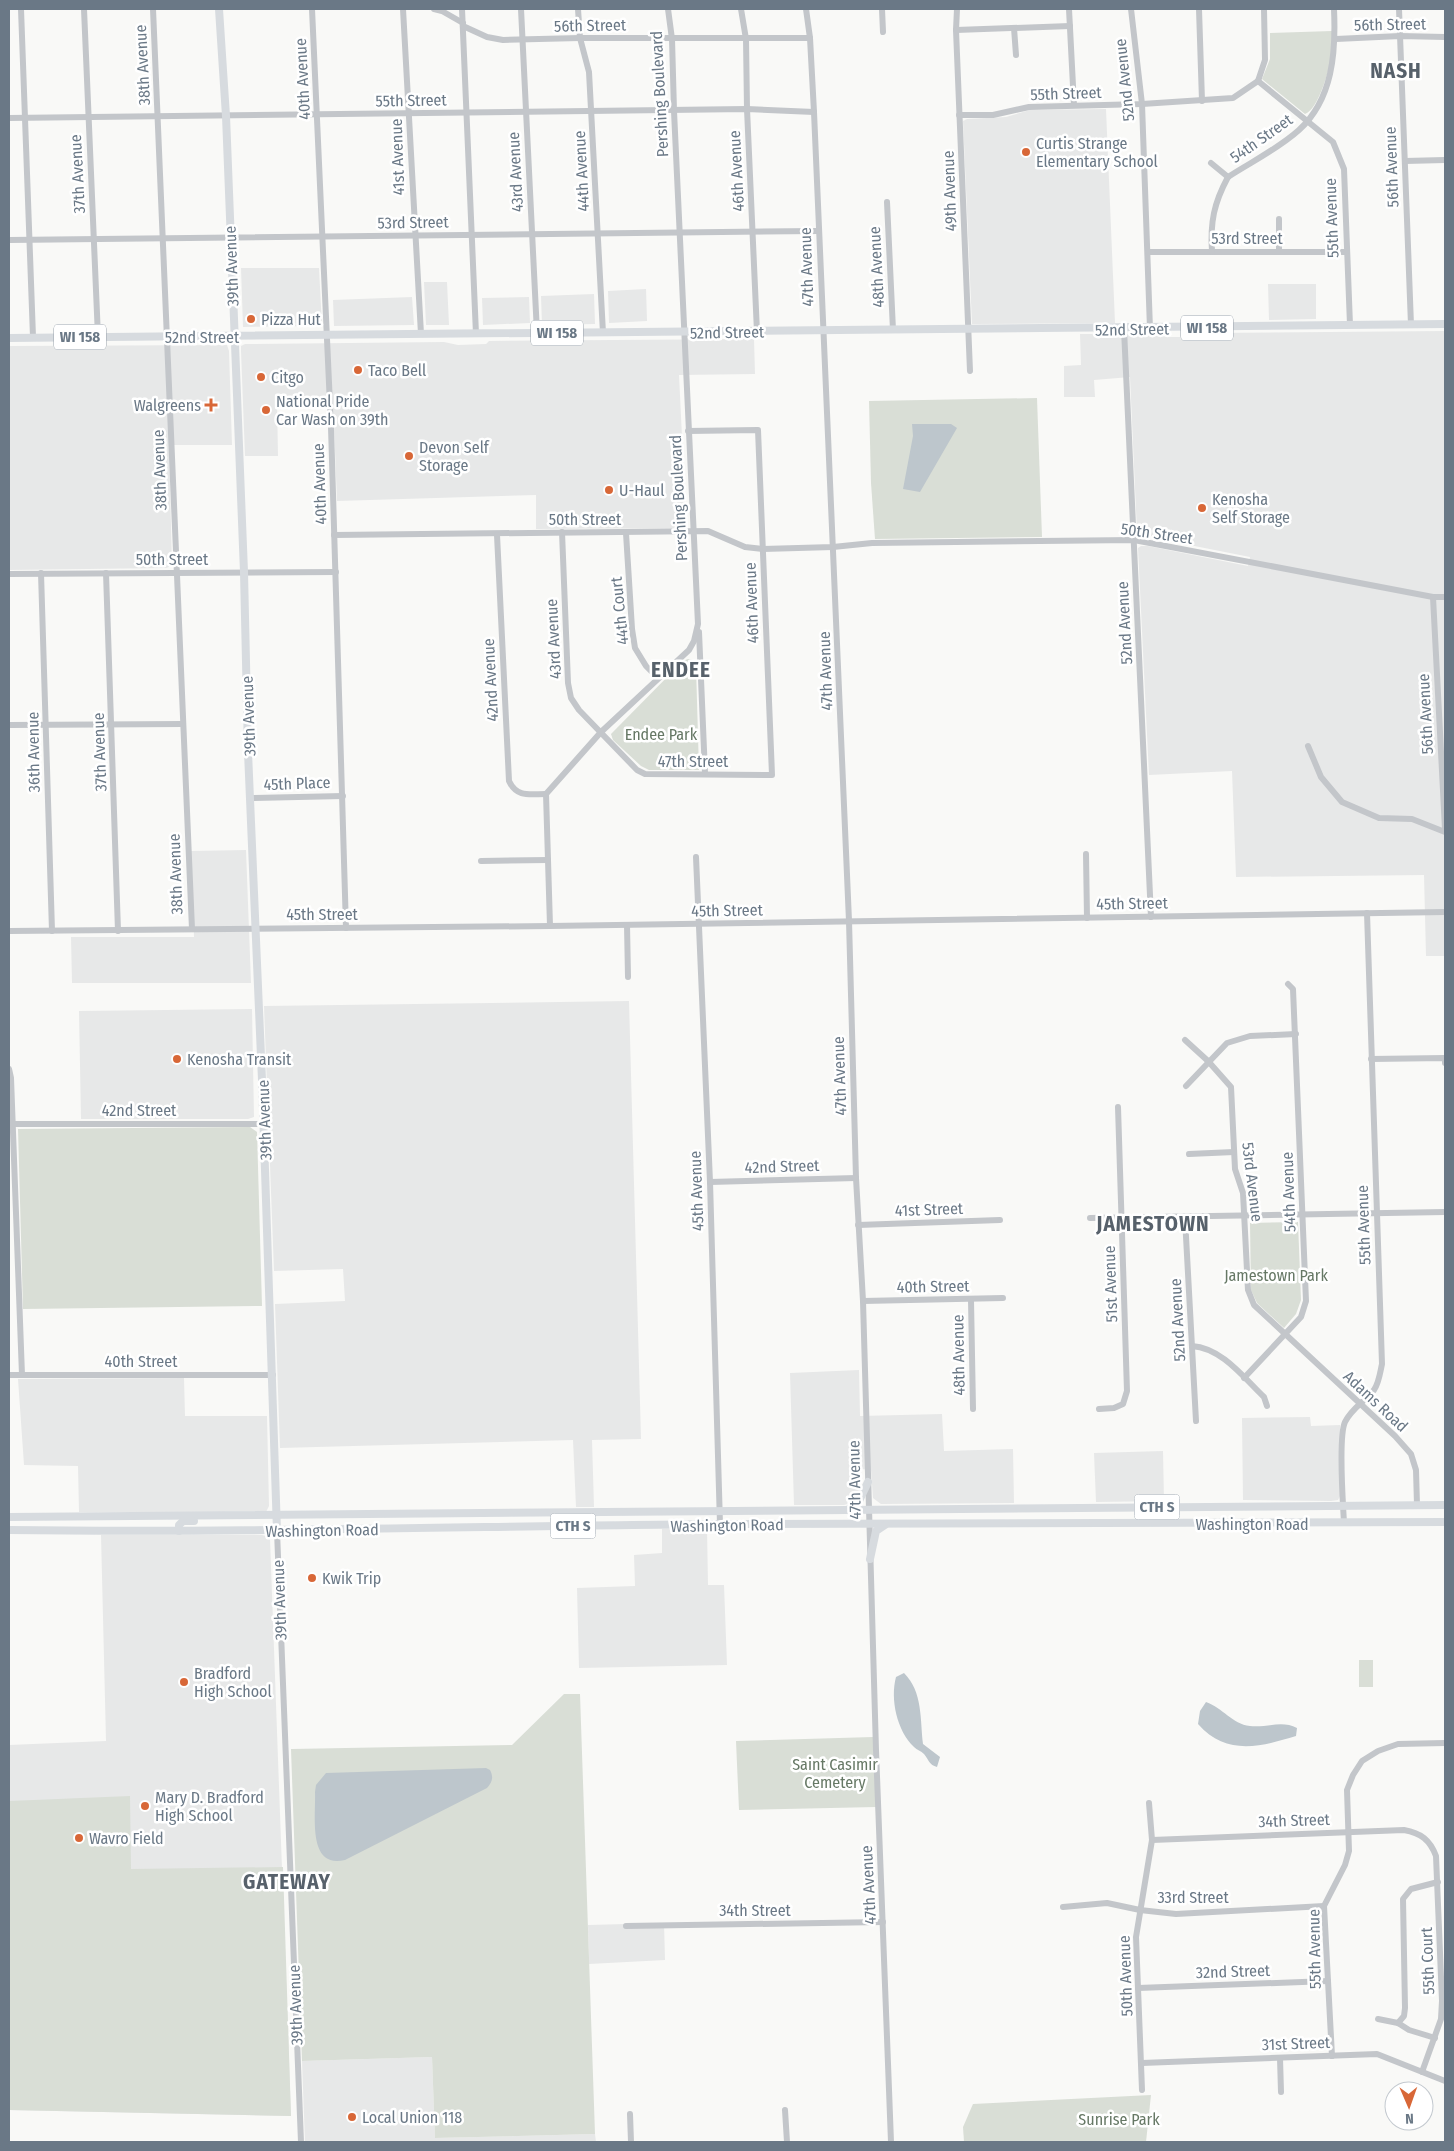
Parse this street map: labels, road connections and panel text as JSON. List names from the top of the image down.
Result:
{
  "streets": {
    "main road": [
      "39th Avenue",
      "WI 158",
      "52nd Street",
      "CTH S",
      "Washington Road"
    ],
    "street": [
      "56th Street",
      "38th Avenue",
      "40th Avenue",
      "52nd Avenue",
      "55th Street",
      "Pershing Boulevard",
      "54th Street",
      "41st Avenue",
      "56th Avenue",
      "44th Avenue",
      "46th Avenue",
      "43rd Avenue",
      "37th Avenue",
      "49th Avenue",
      "55th Avenue",
      "53rd Street",
      "47th Avenue",
      "48th Avenue",
      "50th Street",
      "44th Court",
      "42nd Avenue",
      "36th Avenue",
      "47th Street",
      "45th Place",
      "45th Street",
      "42nd Street",
      "53rd Avenue",
      "45th Avenue",
      "54th Avenue",
      "41st Street",
      "51st Avenue",
      "40th Street",
      "Adams Road",
      "34th Street",
      "33rd Street",
      "55th Court",
      "32nd Street",
      "50th Avenue",
      "31st Street"
    ]
  },
  "crossings": [
    ["56th Street", "Pershing Boulevard"],
    ["56th Street", "56th Avenue"],
    ["56th Street", "44th Avenue"],
    ["56th Street", "46th Avenue"],
    ["56th Street", "43rd Avenue"],
    ["56th Street", "47th Avenue"],
    ["38th Avenue", "55th Street"],
    ["38th Avenue", "53rd Street"],
    ["38th Avenue", "52nd Street"],
    ["38th Avenue", "50th Street"],
    ["38th Avenue", "45th Street"],
    ["40th Avenue", "55th Street"],
    ["40th Avenue", "53rd Street"],
    ["40th Avenue", "52nd Street"],
    ["40th Avenue", "50th Street"],
    ["40th Avenue", "45th Place"],
    ["40th Avenue", "45th Street"],
    ["52nd Avenue", "55th Street"],
    ["52nd Avenue", "53rd Street"],
    ["52nd Avenue", "52nd Street"],
    ["52nd Avenue", "50th Street"],
    ["52nd Avenue", "45th Street"],
    ["55th Street", "Pershing Boulevard"],
    ["55th Street", "41st Avenue"],
    ["55th Street", "44th Avenue"],
    ["55th Street", "46th Avenue"],
    ["55th Street", "43rd Avenue"],
    ["55th Street", "37th Avenue"],
    ["55th Street", "49th Avenue"],
    ["55th Street", "55th Avenue"],
    ["55th Street", "39th Avenue"],
    ["55th Street", "47th Avenue"],
    ["Pershing Boulevard", "46th Avenue"],
    ["Pershing Boulevard", "43rd Avenue"],
    ["Pershing Boulevard", "53rd Street"],
    ["Pershing Boulevard", "52nd Street"],
    ["Pershing Boulevard", "50th Street"],
    ["Pershing Boulevard", "44th Court"],
    ["Pershing Boulevard", "42nd Avenue"],
    ["Pershing Boulevard", "47th Street"],
    ["54th Street", "55th Avenue"],
    ["41st Avenue", "53rd Street"],
    ["41st Avenue", "52nd Street"],
    ["56th Avenue", "52nd Street"],
    ["56th Avenue", "50th Street"],
    ["44th Avenue", "53rd Street"],
    ["44th Avenue", "52nd Street"],
    ["46th Avenue", "53rd Street"],
    ["46th Avenue", "52nd Street"],
    ["46th Avenue", "50th Street"],
    ["46th Avenue", "47th Street"],
    ["43rd Avenue", "53rd Street"],
    ["43rd Avenue", "52nd Street"],
    ["43rd Avenue", "50th Street"],
    ["43rd Avenue", "47th Street"],
    ["37th Avenue", "53rd Street"],
    ["37th Avenue", "52nd Street"],
    ["37th Avenue", "50th Street"],
    ["37th Avenue", "45th Street"],
    ["49th Avenue", "52nd Street"],
    ["55th Avenue", "53rd Street"],
    ["55th Avenue", "52nd Street"],
    ["55th Avenue", "45th Street"],
    ["55th Avenue", "Adams Road"],
    ["55th Avenue", "Washington Road"],
    ["55th Avenue", "34th Street"],
    ["55th Avenue", "33rd Street"],
    ["55th Avenue", "32nd Street"],
    ["55th Avenue", "31st Street"],
    ["53rd Street", "39th Avenue"],
    ["53rd Street", "47th Avenue"],
    ["39th Avenue", "52nd Street"],
    ["39th Avenue", "50th Street"],
    ["39th Avenue", "45th Place"],
    ["39th Avenue", "45th Street"],
    ["39th Avenue", "42nd Street"],
    ["39th Avenue", "40th Street"],
    ["39th Avenue", "Washington Road"],
    ["47th Avenue", "52nd Street"],
    ["47th Avenue", "50th Street"],
    ["47th Avenue", "45th Street"],
    ["47th Avenue", "42nd Street"],
    ["47th Avenue", "41st Street"],
    ["47th Avenue", "40th Street"],
    ["47th Avenue", "Washington Road"],
    ["47th Avenue", "34th Street"],
    ["48th Avenue", "52nd Street"],
    ["48th Avenue", "40th Street"],
    ["50th Street", "44th Court"],
    ["50th Street", "42nd Avenue"],
    ["50th Street", "36th Avenue"],
    ["36th Avenue", "45th Street"],
    ["45th Street", "45th Avenue"],
    ["42nd Street", "45th Avenue"],
    ["53rd Avenue", "54th Avenue"],
    ["53rd Avenue", "Adams Road"],
    ["45th Avenue", "Washington Road"],
    ["54th Avenue", "Adams Road"],
    ["Adams Road", "Washington Road"],
    ["34th Street", "55th Court"],
    ["34th Street", "50th Avenue"],
    ["33rd Street", "50th Avenue"],
    ["55th Court", "31st Street"],
    ["32nd Street", "50th Avenue"],
    ["50th Avenue", "31st Street"]
  ],
  "districts": [
    "NASH",
    "ENDEE",
    "JAMESTOWN",
    "GATEWAY"
  ],
  "parks": [
    "Endee Park",
    "Jamestown Park",
    "Saint Casimir Cemetery",
    "Sunrise Park"
  ],
  "places": {
    "other": [
      "Curtis Strange Elementary School",
      "Pizza Hut",
      "Taco Bell",
      "Citgo",
      "National Pride Car Wash on 39th",
      "Devon Self Storage",
      "U-Haul",
      "Kenosha Self Storage",
      "Kenosha Transit",
      "Kwik Trip",
      "Bradford High School",
      "Mary D. Bradford High School",
      "Wavro Field",
      "Local Union 118"
    ],
    "health": ["Walgreens"]
  },
  "north": "bottom"
}
